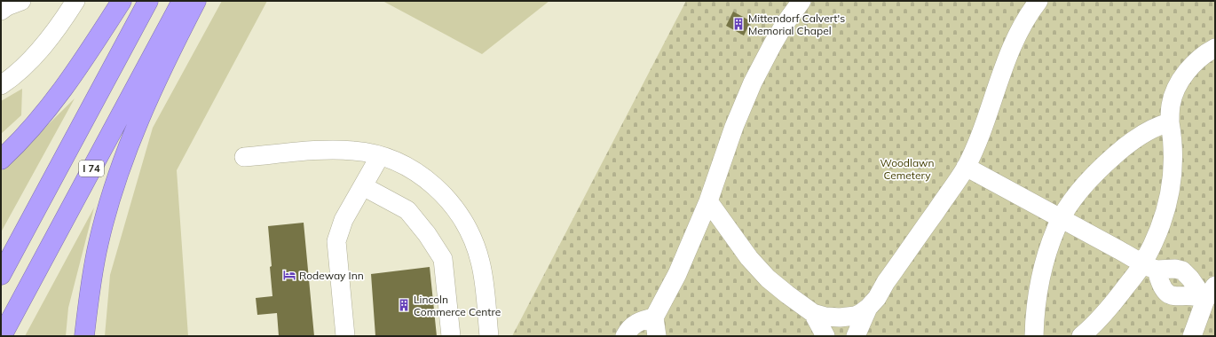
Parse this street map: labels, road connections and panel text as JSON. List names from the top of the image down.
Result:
{
  "streets": {
    "highway": ["I 74"]
  },
  "parks": ["Woodlawn Cemetery"],
  "places": {
    "building": ["Mittendorf Calvert's Memorial Chapel", "Lincoln Commerce Centre"],
    "hotel": ["Rodeway Inn"]
  }
}
